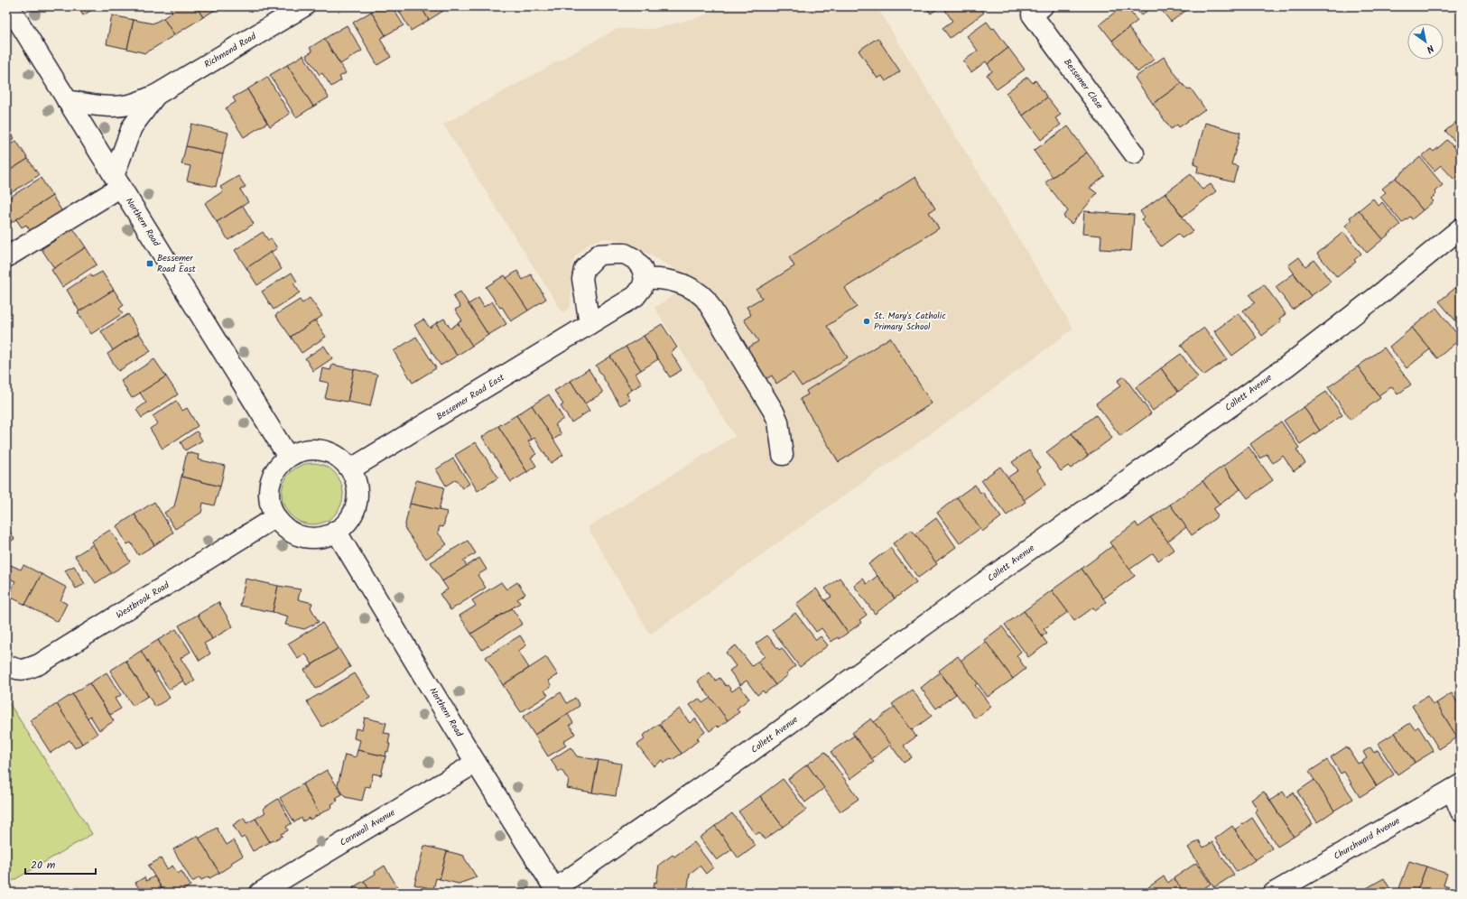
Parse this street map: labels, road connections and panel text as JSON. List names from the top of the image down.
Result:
{
  "streets": {
    "street": [
      "Richmond Road",
      "Bessemer Close",
      "Northern Road",
      "Collett Avenue",
      "Bessemer Road East",
      "Westbrook Road",
      "Cornwall Avenue",
      "Churchward Avenue"
    ]
  },
  "crossings": [
    ["Richmond Road", "Northern Road"],
    ["Northern Road", "Collett Avenue"],
    ["Northern Road", "Bessemer Road East"],
    ["Northern Road", "Westbrook Road"],
    ["Northern Road", "Cornwall Avenue"],
    ["Bessemer Road East", "Westbrook Road"]
  ],
  "places": {
    "transit": ["Bessemer Road East"],
    "other": ["St. Mary's Catholic Primary School"]
  },
  "scale_bar": "20 m",
  "north": "bottom right"
}
